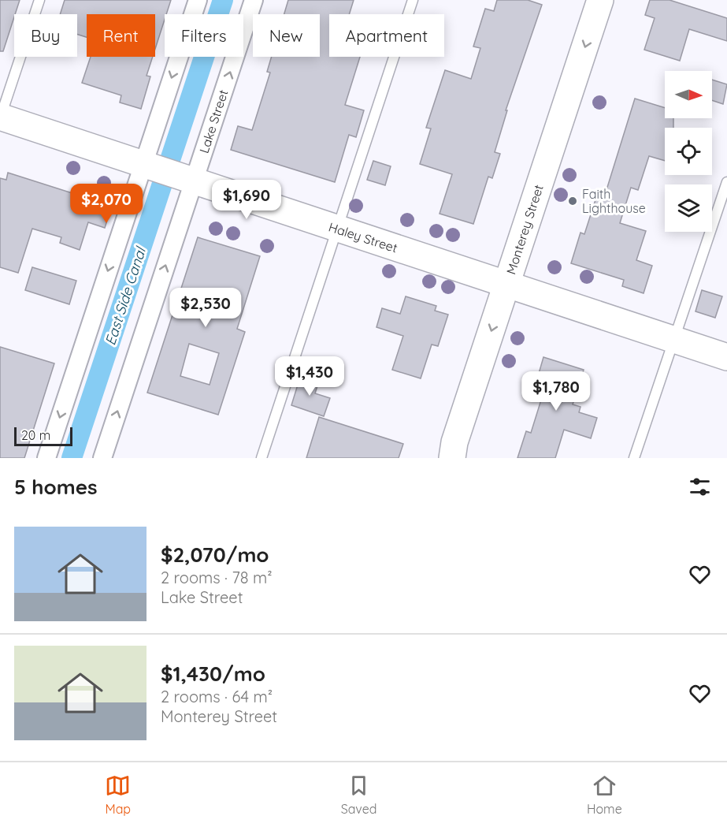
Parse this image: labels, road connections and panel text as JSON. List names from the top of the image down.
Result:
{
  "streets": {
    "main road": ["Monterey Street", "Haley Street"],
    "street": ["Lake Street"]
  },
  "crossings": [
    ["Lake Street", "Haley Street"],
    ["Monterey Street", "Haley Street"]
  ],
  "one_way": ["Monterey Street"],
  "water": ["East Side Canal"],
  "places": ["Faith Lighthouse"],
  "scale_bar": "20 m",
  "north": "right",
  "page": {
    "chip": [
      "Buy",
      "Rent",
      "Filters",
      "New",
      "Apartment"
    ],
    "price": [
      "$1,690",
      "$2,070",
      "$2,530",
      "$1,430",
      "$1,780"
    ],
    "scale": "20 m",
    "heading": "5 homes",
    "list": [
      {
        "name": "$2,070/mo",
        "note": "2 rooms · 78 m² · Lake Street"
      },
      {
        "name": "$1,430/mo",
        "note": "2 rooms · 64 m² · Monterey Street"
      }
    ],
    "tabs": ["Map", "Saved", "Home"]
  }
}
